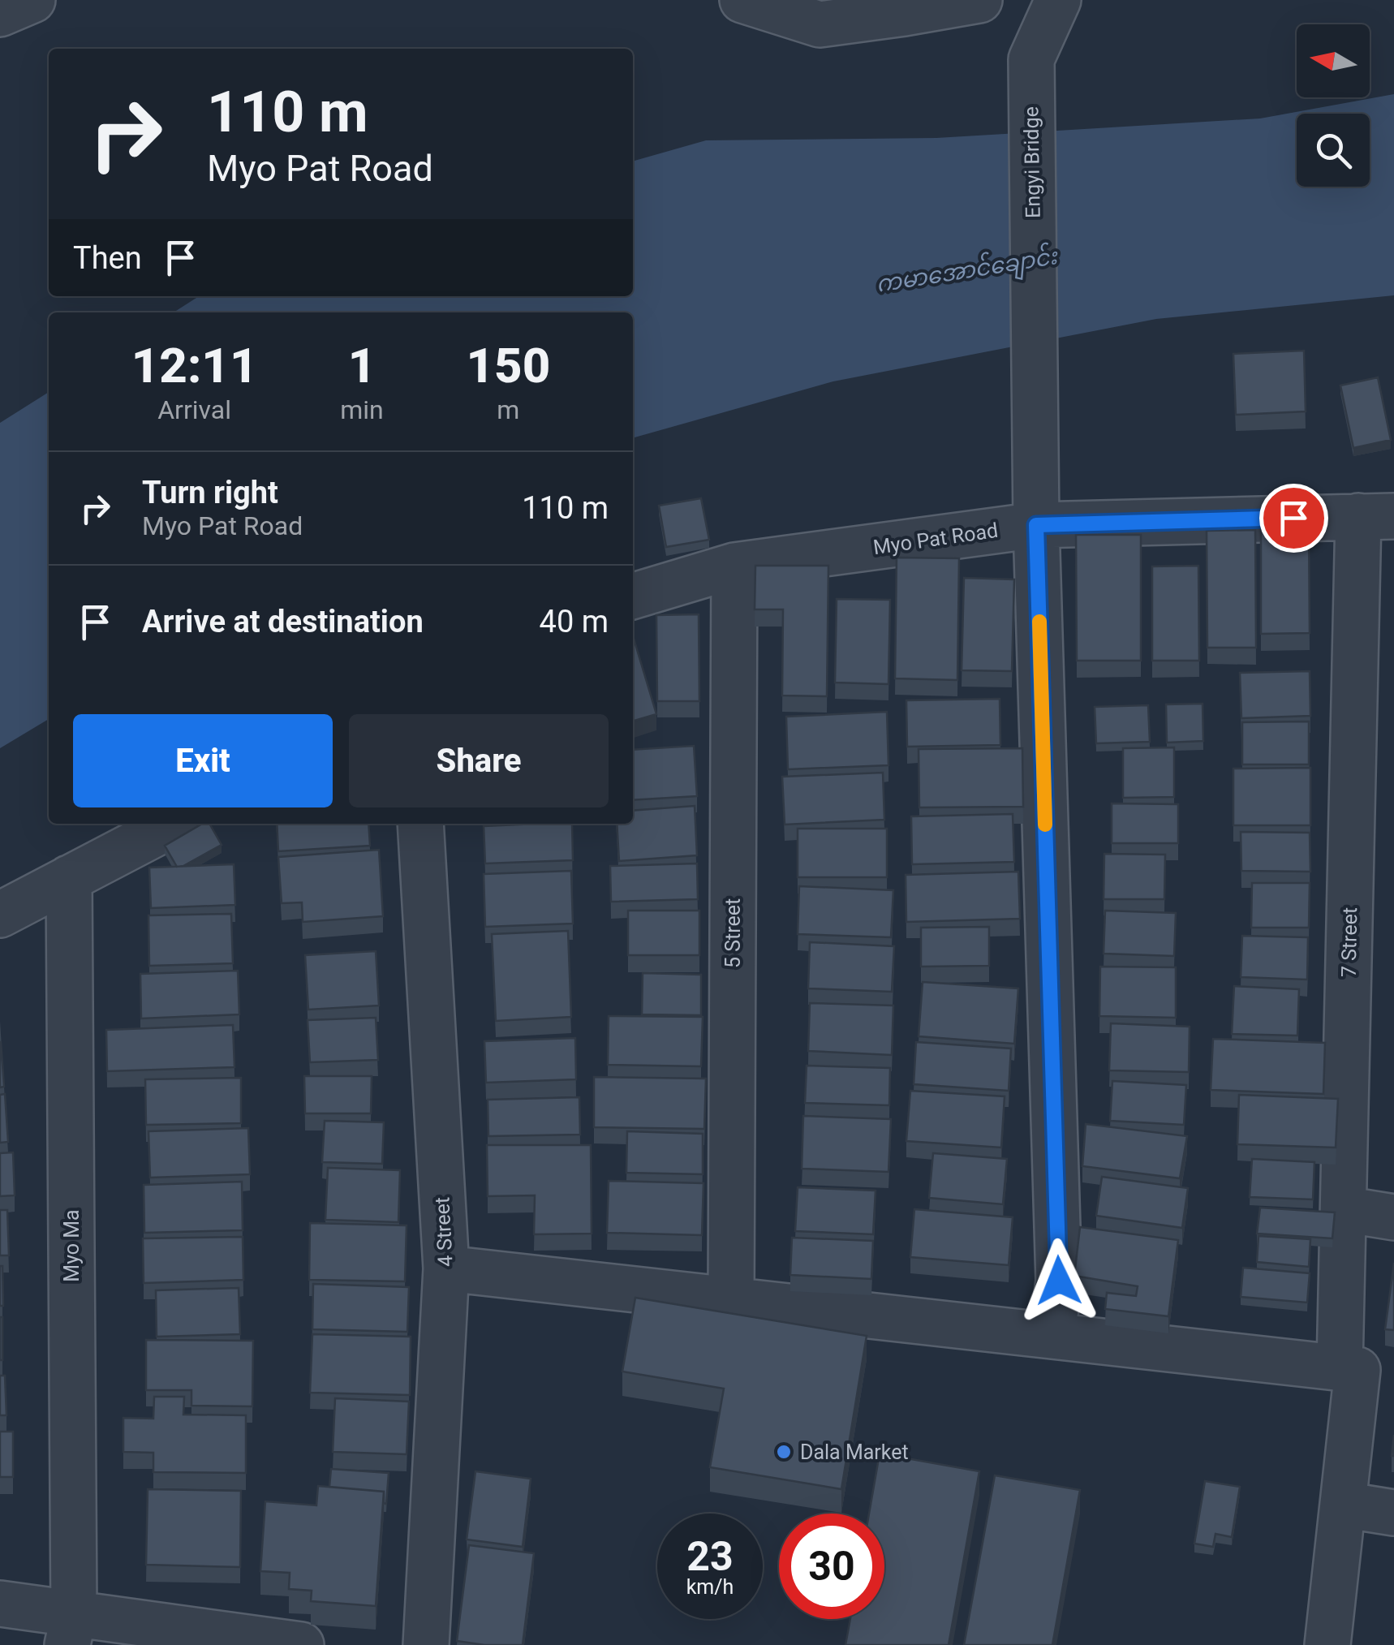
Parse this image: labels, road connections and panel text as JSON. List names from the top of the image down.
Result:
{
  "streets": {
    "street": [
      "Engyi Bridge",
      "Myo Pat Road",
      "5 Street",
      "7 Street",
      "4 Street",
      "Myo Ma"
    ]
  },
  "crossings": [
    ["Engyi Bridge", "Myo Pat Road"],
    ["Myo Pat Road", "5 Street"],
    ["Myo Pat Road", "7 Street"]
  ],
  "water": ["ကမာအောင်ချောင်း"],
  "places": ["Dala Market"],
  "north": "left",
  "page": {
    "turn": ["110 m", "Myo Pat Road"],
    "then": "Then",
    "eta": [
      "12:11",
      "Arrival",
      "1",
      "min",
      "150",
      "m"
    ],
    "list": [
      {
        "name": "Turn right",
        "note": "Myo Pat Road",
        "value": "110 m"
      },
      {
        "name": "Arrive at destination",
        "value": "40 m"
      }
    ],
    "buttons": ["Exit", "Share"],
    "speed": "23 km/h",
    "limit": "30"
  }
}
